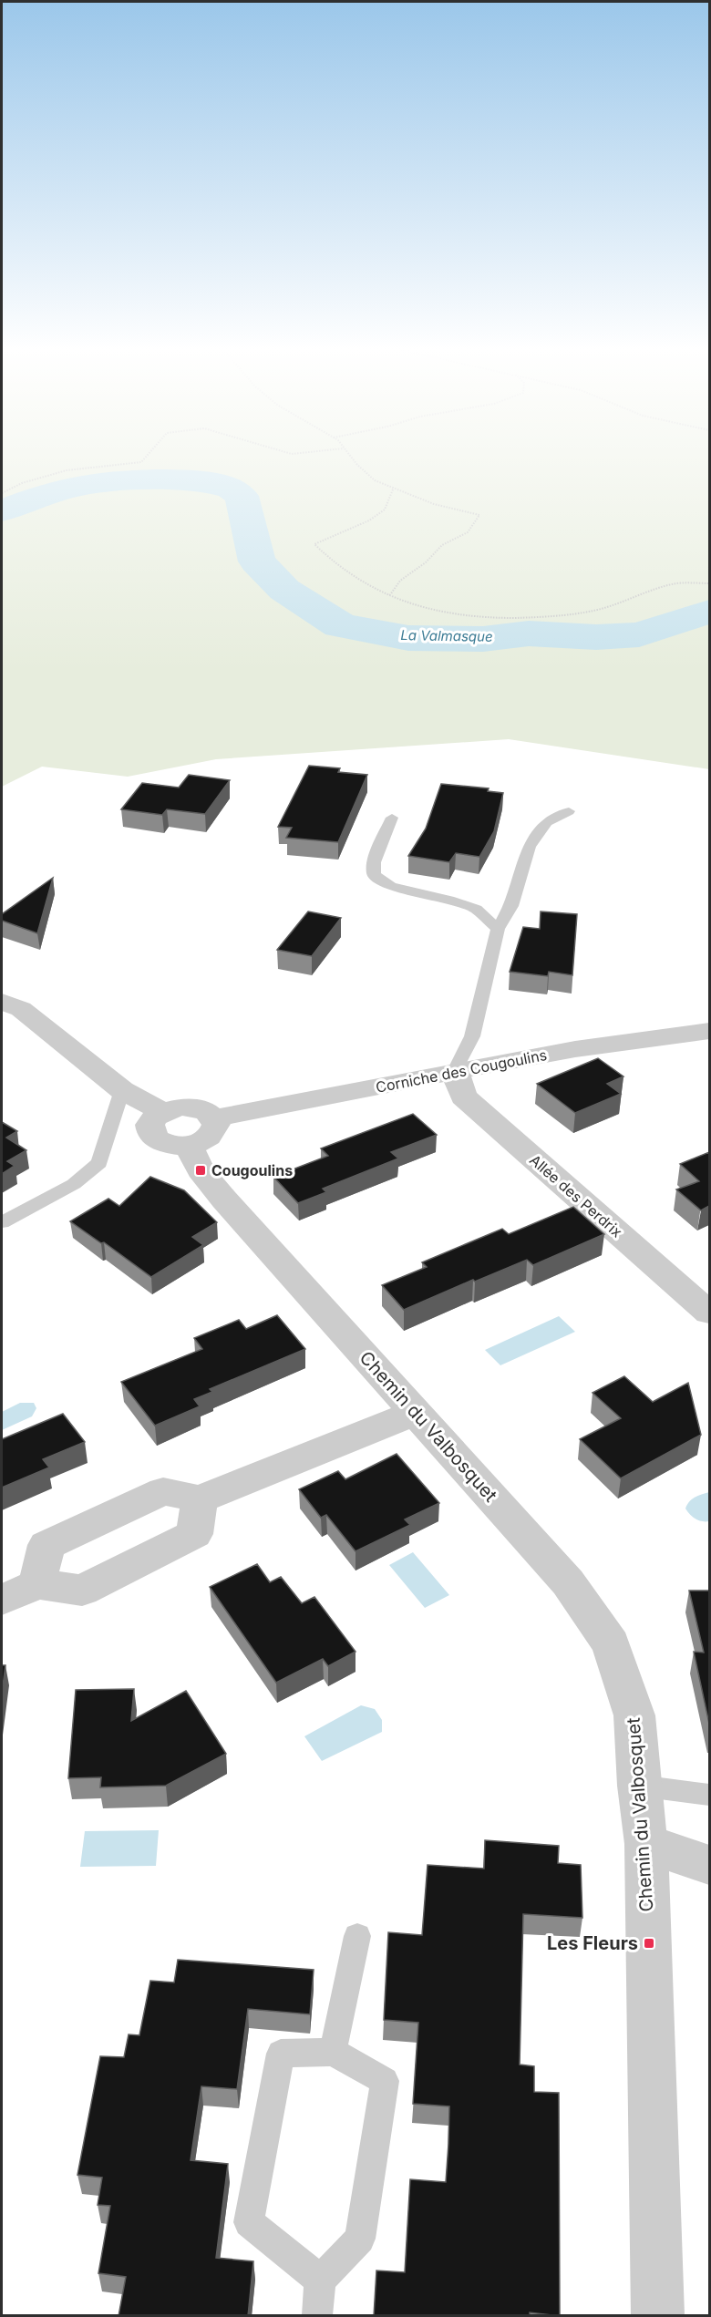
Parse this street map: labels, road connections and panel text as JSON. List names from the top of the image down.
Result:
{
  "streets": {
    "street": ["Corniche des Cougoulins", "Allée des Perdrix", "Chemin du Valbosquet"]
  },
  "crossings": [
    ["Corniche des Cougoulins", "Allée des Perdrix"],
    ["Corniche des Cougoulins", "Chemin du Valbosquet"]
  ],
  "water": ["La Valmasque"],
  "places": {
    "transit": ["Cougoulins", "Les Fleurs"]
  }
}
